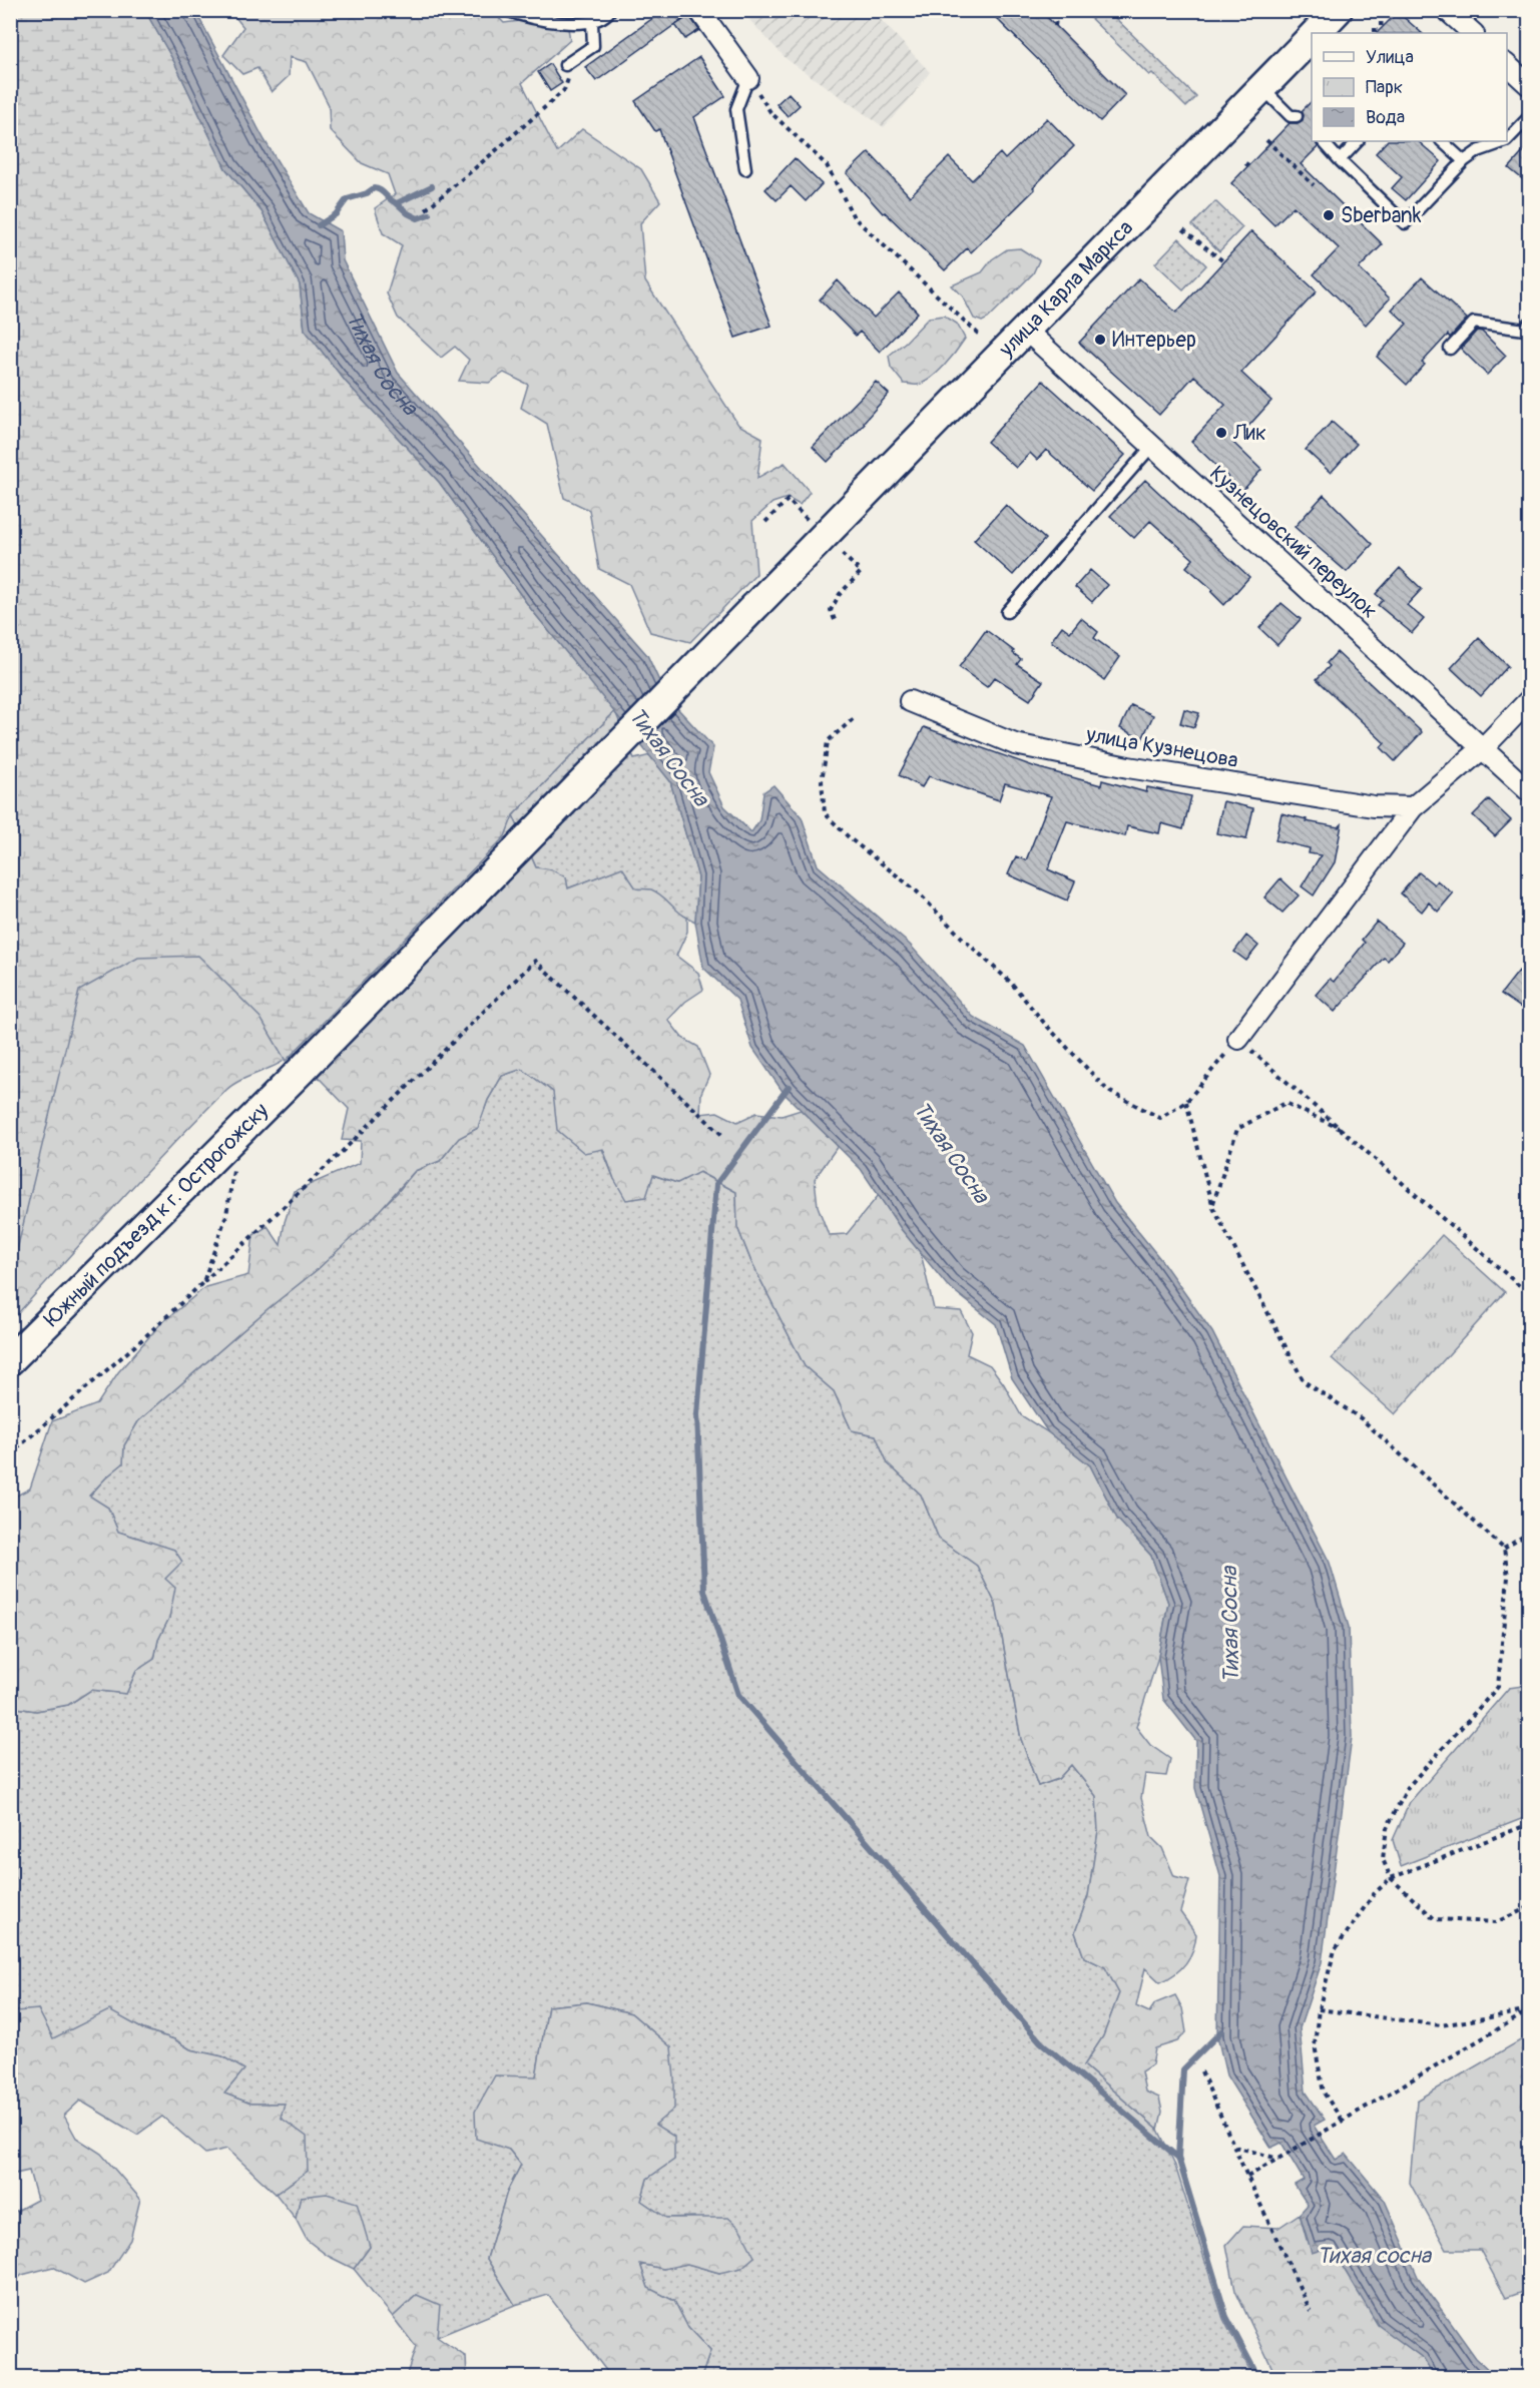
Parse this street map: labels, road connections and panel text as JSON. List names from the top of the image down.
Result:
{
  "streets": {
    "main road": ["улица Карла Маркса", "Южный подъезд к г. Острогожску"],
    "street": ["Кузнецовский переулок", "улица Кузнецова"]
  },
  "crossings": [
    ["улица Карла Маркса", "Кузнецовский переулок"],
    ["улица Карла Маркса", "Южный подъезд к г. Острогожску"]
  ],
  "water": ["Тихая Сосна", "Тихая сосна"],
  "places": ["Sberbank", "Интерьер", "Лик"],
  "legend": ["Улица", "Парк", "Вода"]
}
